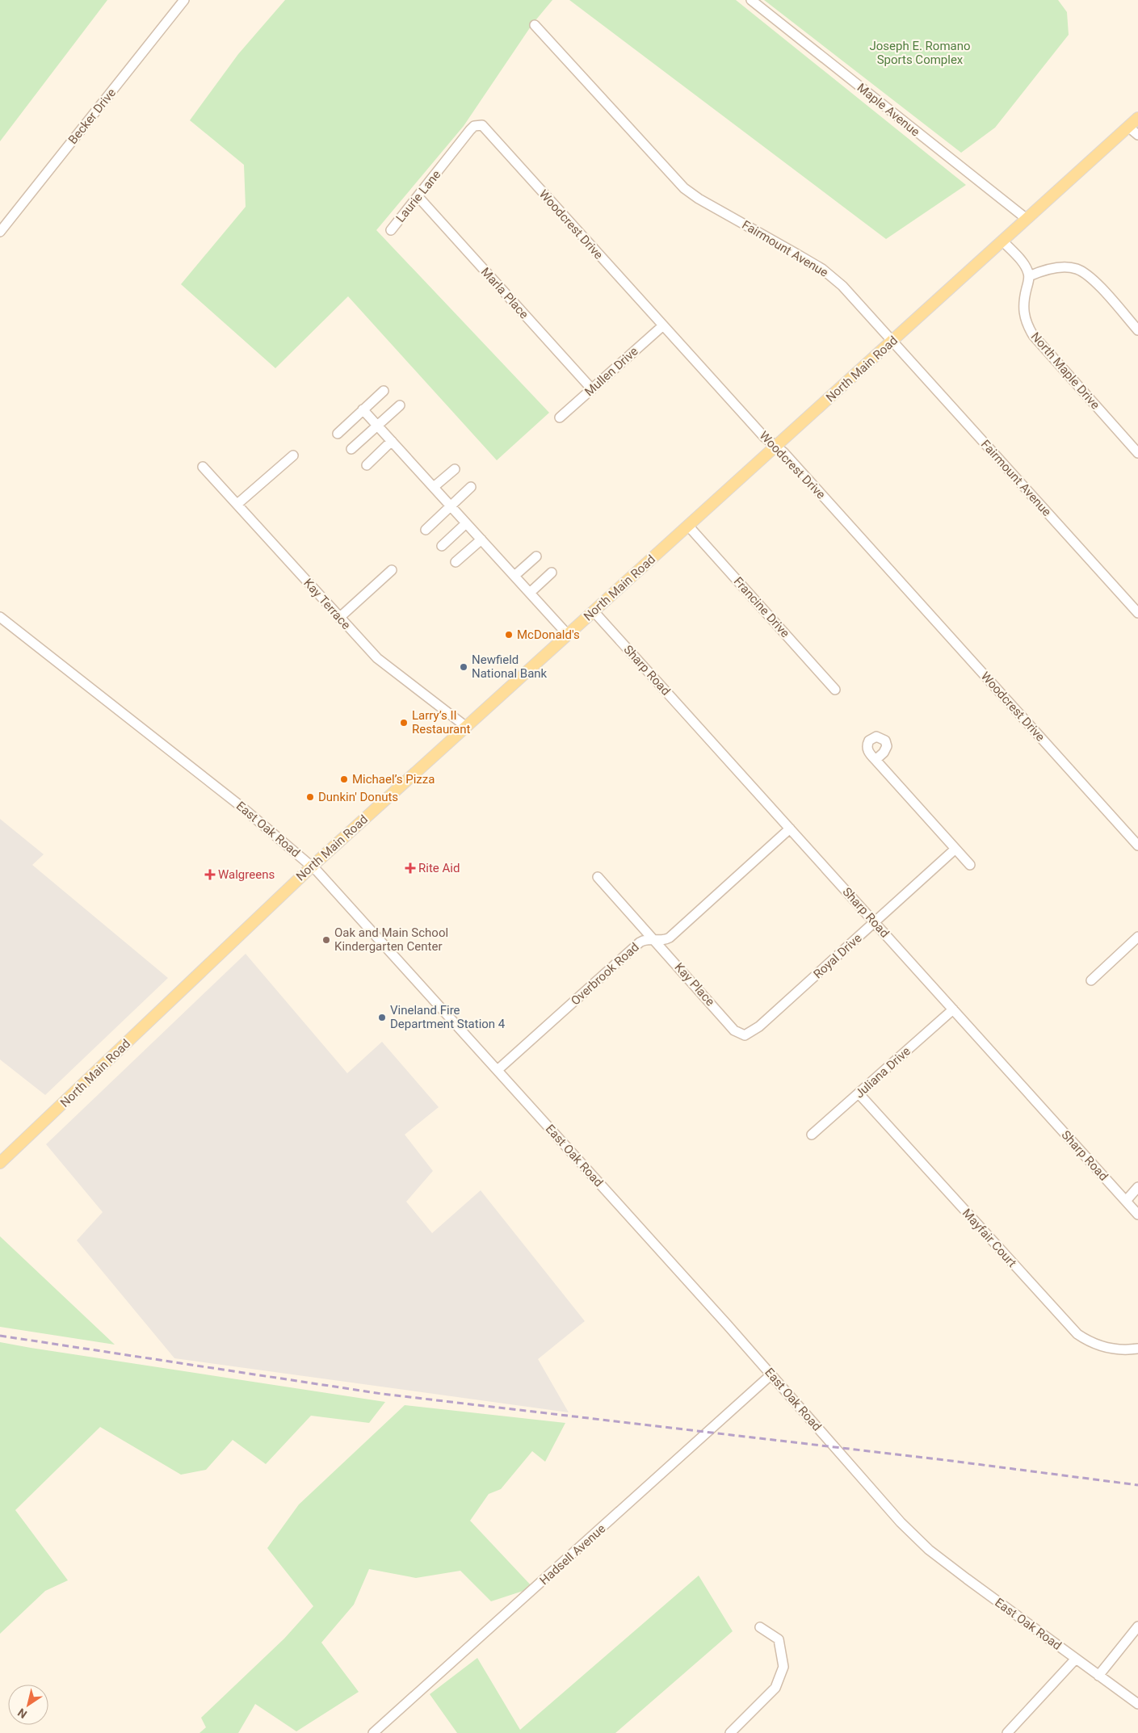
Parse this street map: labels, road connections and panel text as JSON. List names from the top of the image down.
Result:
{
  "streets": {
    "main road": ["North Main Road"],
    "street": [
      "Maple Avenue",
      "Becker Drive",
      "Laurie Lane",
      "Woodcrest Drive",
      "Fairmount Avenue",
      "Marla Place",
      "North Maple Drive",
      "Mullen Drive",
      "Kay Terrace",
      "Francine Drive",
      "Sharp Road",
      "East Oak Road",
      "Royal Drive",
      "Overbrook Road",
      "Kay Place",
      "Juliana Drive",
      "Mayfair Court",
      "Hadsell Avenue"
    ]
  },
  "crossings": [
    ["Maple Avenue", "North Main Road"],
    ["Laurie Lane", "Woodcrest Drive"],
    ["Laurie Lane", "Marla Place"],
    ["Woodcrest Drive", "North Main Road"],
    ["Woodcrest Drive", "Mullen Drive"],
    ["Fairmount Avenue", "North Main Road"],
    ["Marla Place", "Mullen Drive"],
    ["North Main Road", "Kay Terrace"],
    ["North Main Road", "Francine Drive"],
    ["North Main Road", "Sharp Road"],
    ["North Main Road", "East Oak Road"],
    ["Sharp Road", "Royal Drive"],
    ["Sharp Road", "Overbrook Road"],
    ["Sharp Road", "Juliana Drive"],
    ["East Oak Road", "Overbrook Road"],
    ["East Oak Road", "Hadsell Avenue"],
    ["Royal Drive", "Kay Place"],
    ["Overbrook Road", "Kay Place"],
    ["Juliana Drive", "Mayfair Court"]
  ],
  "parks": ["Joseph E. Romano Sports Complex"],
  "places": {
    "other": [
      "McDonald's",
      "Newfield National Bank",
      "Larry’s II Restaurant",
      "Michael’s Pizza",
      "Dunkin' Donuts",
      "Oak and Main School Kindergarten Center",
      "Vineland Fire Department Station 4"
    ],
    "health": ["Rite Aid", "Walgreens"]
  },
  "north": "bottom left"
}
